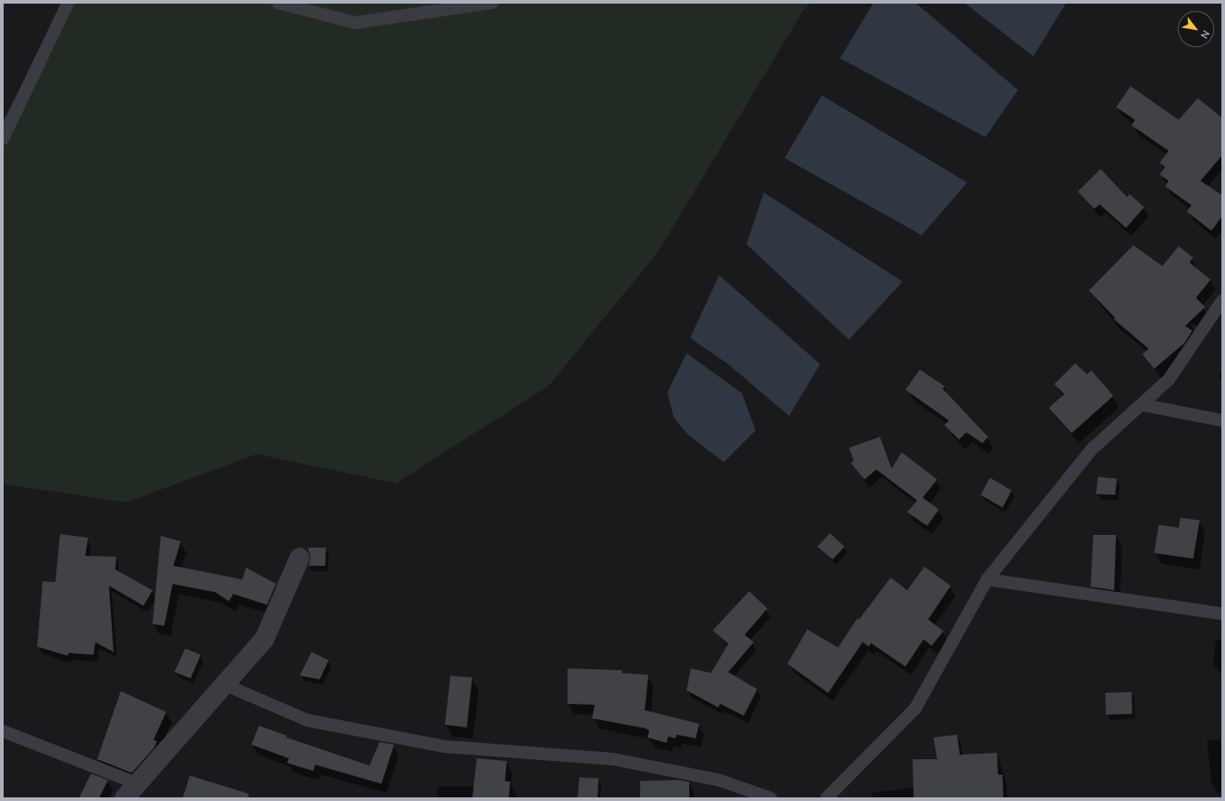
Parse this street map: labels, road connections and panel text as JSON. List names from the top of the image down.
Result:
{
  "north": "bottom right"
}
